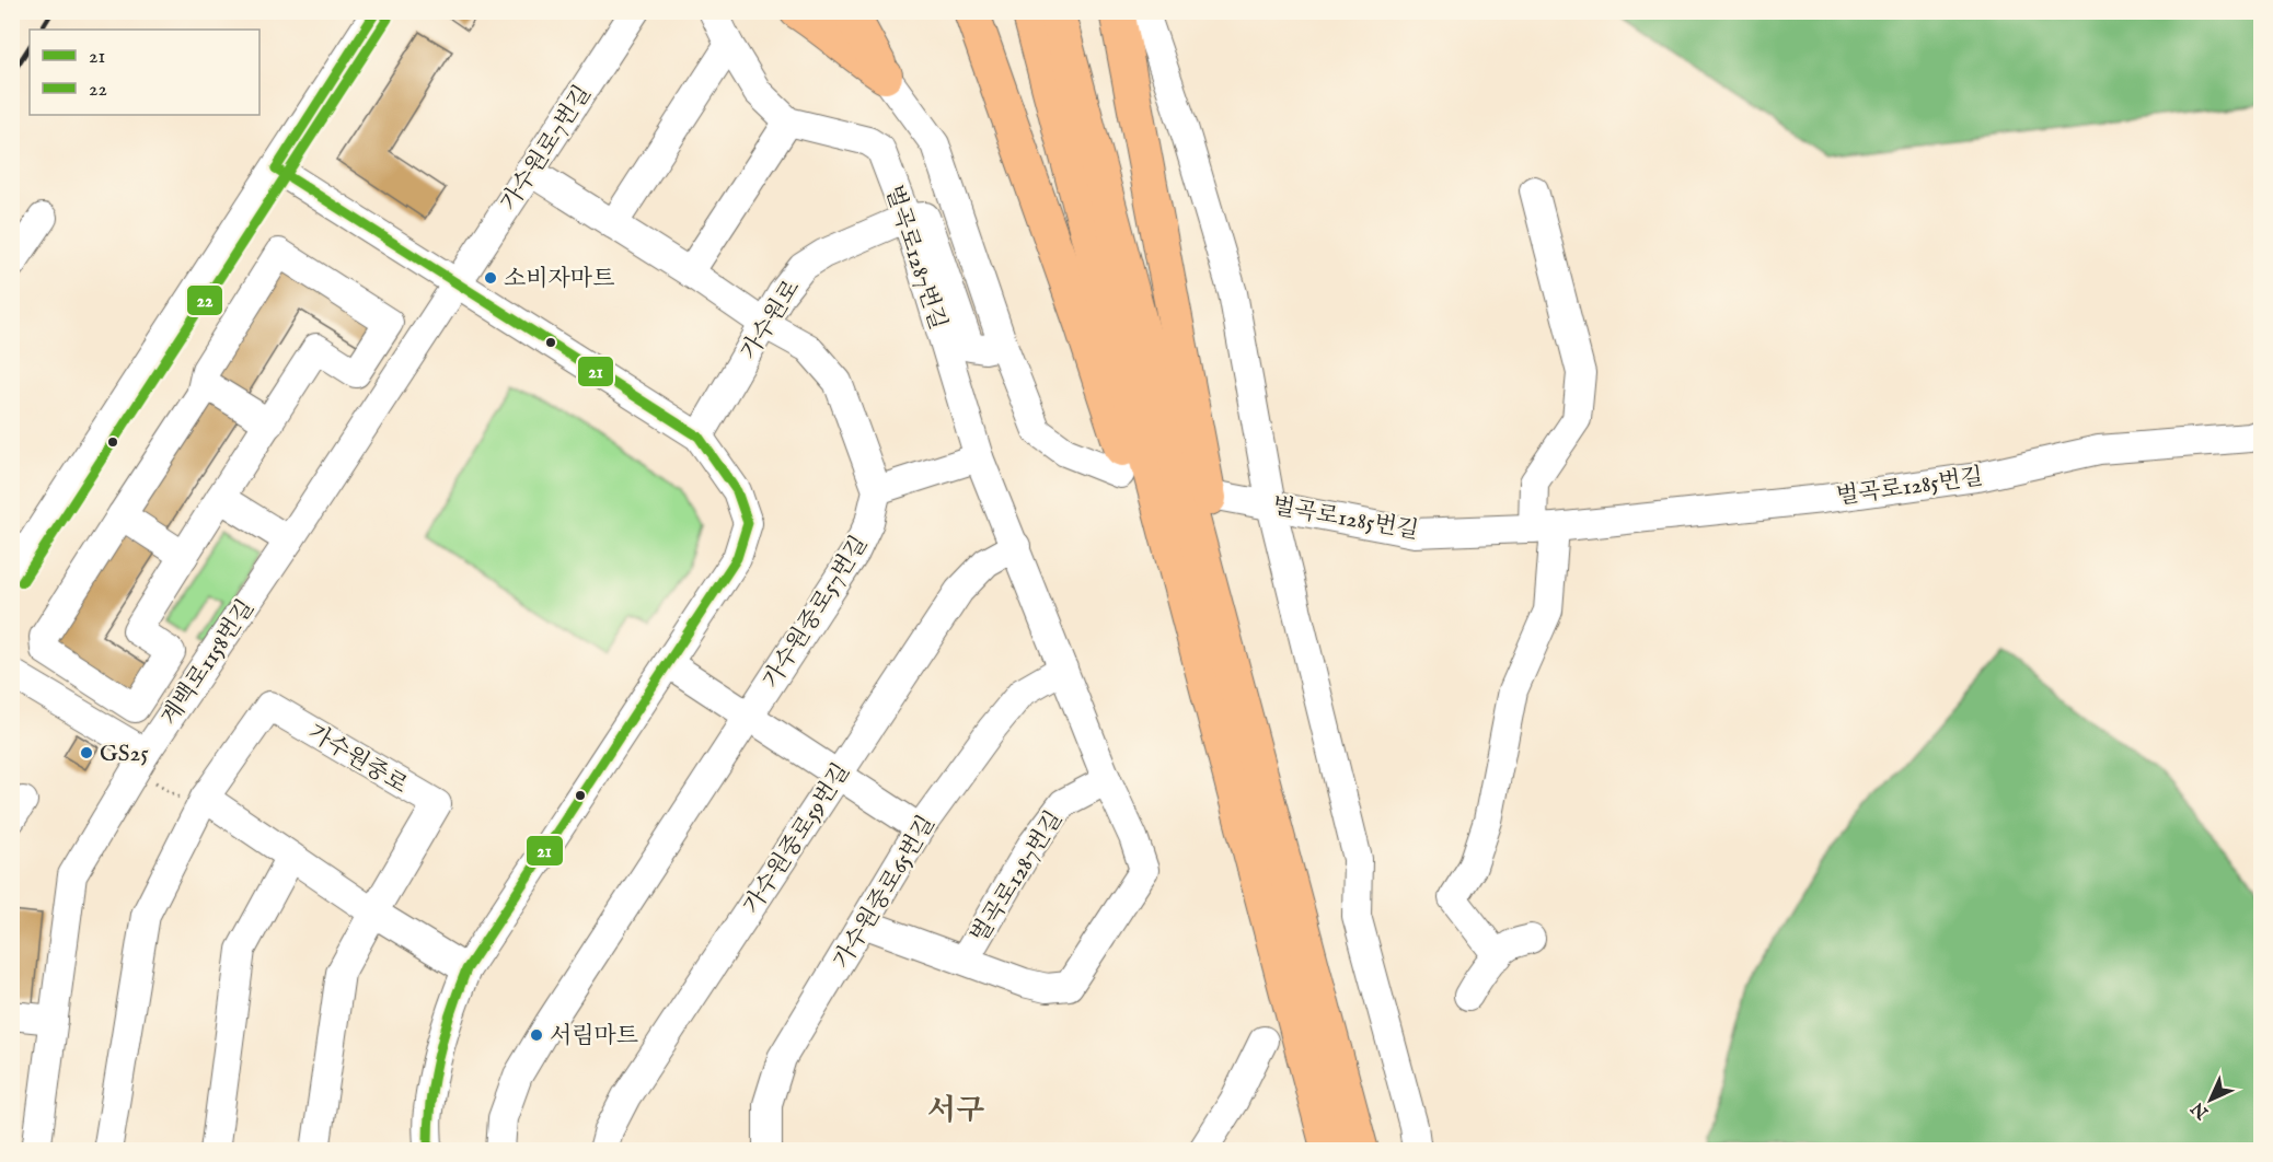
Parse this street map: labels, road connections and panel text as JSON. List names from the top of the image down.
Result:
{
  "streets": {
    "street": [
      "가수원로7번길",
      "벌곡로1287번길",
      "가수원로",
      "벌곡로1285번길",
      "가수원중로57번길",
      "계백로1158번길",
      "가수원중로",
      "가수원중로59번길",
      "가수원중로65번길"
    ]
  },
  "crossings": [
    ["가수원로7번길", "계백로1158번길"],
    ["벌곡로1287번길", "가수원로"],
    ["벌곡로1287번길", "가수원중로59번길"],
    ["벌곡로1287번길", "가수원중로65번길"]
  ],
  "districts": ["서구"],
  "places": ["소비자마트", "GS25", "서림마트"],
  "lines": ["transit line 21", "transit line 22"],
  "legend": ["21", "22"],
  "north": "bottom left"
}
